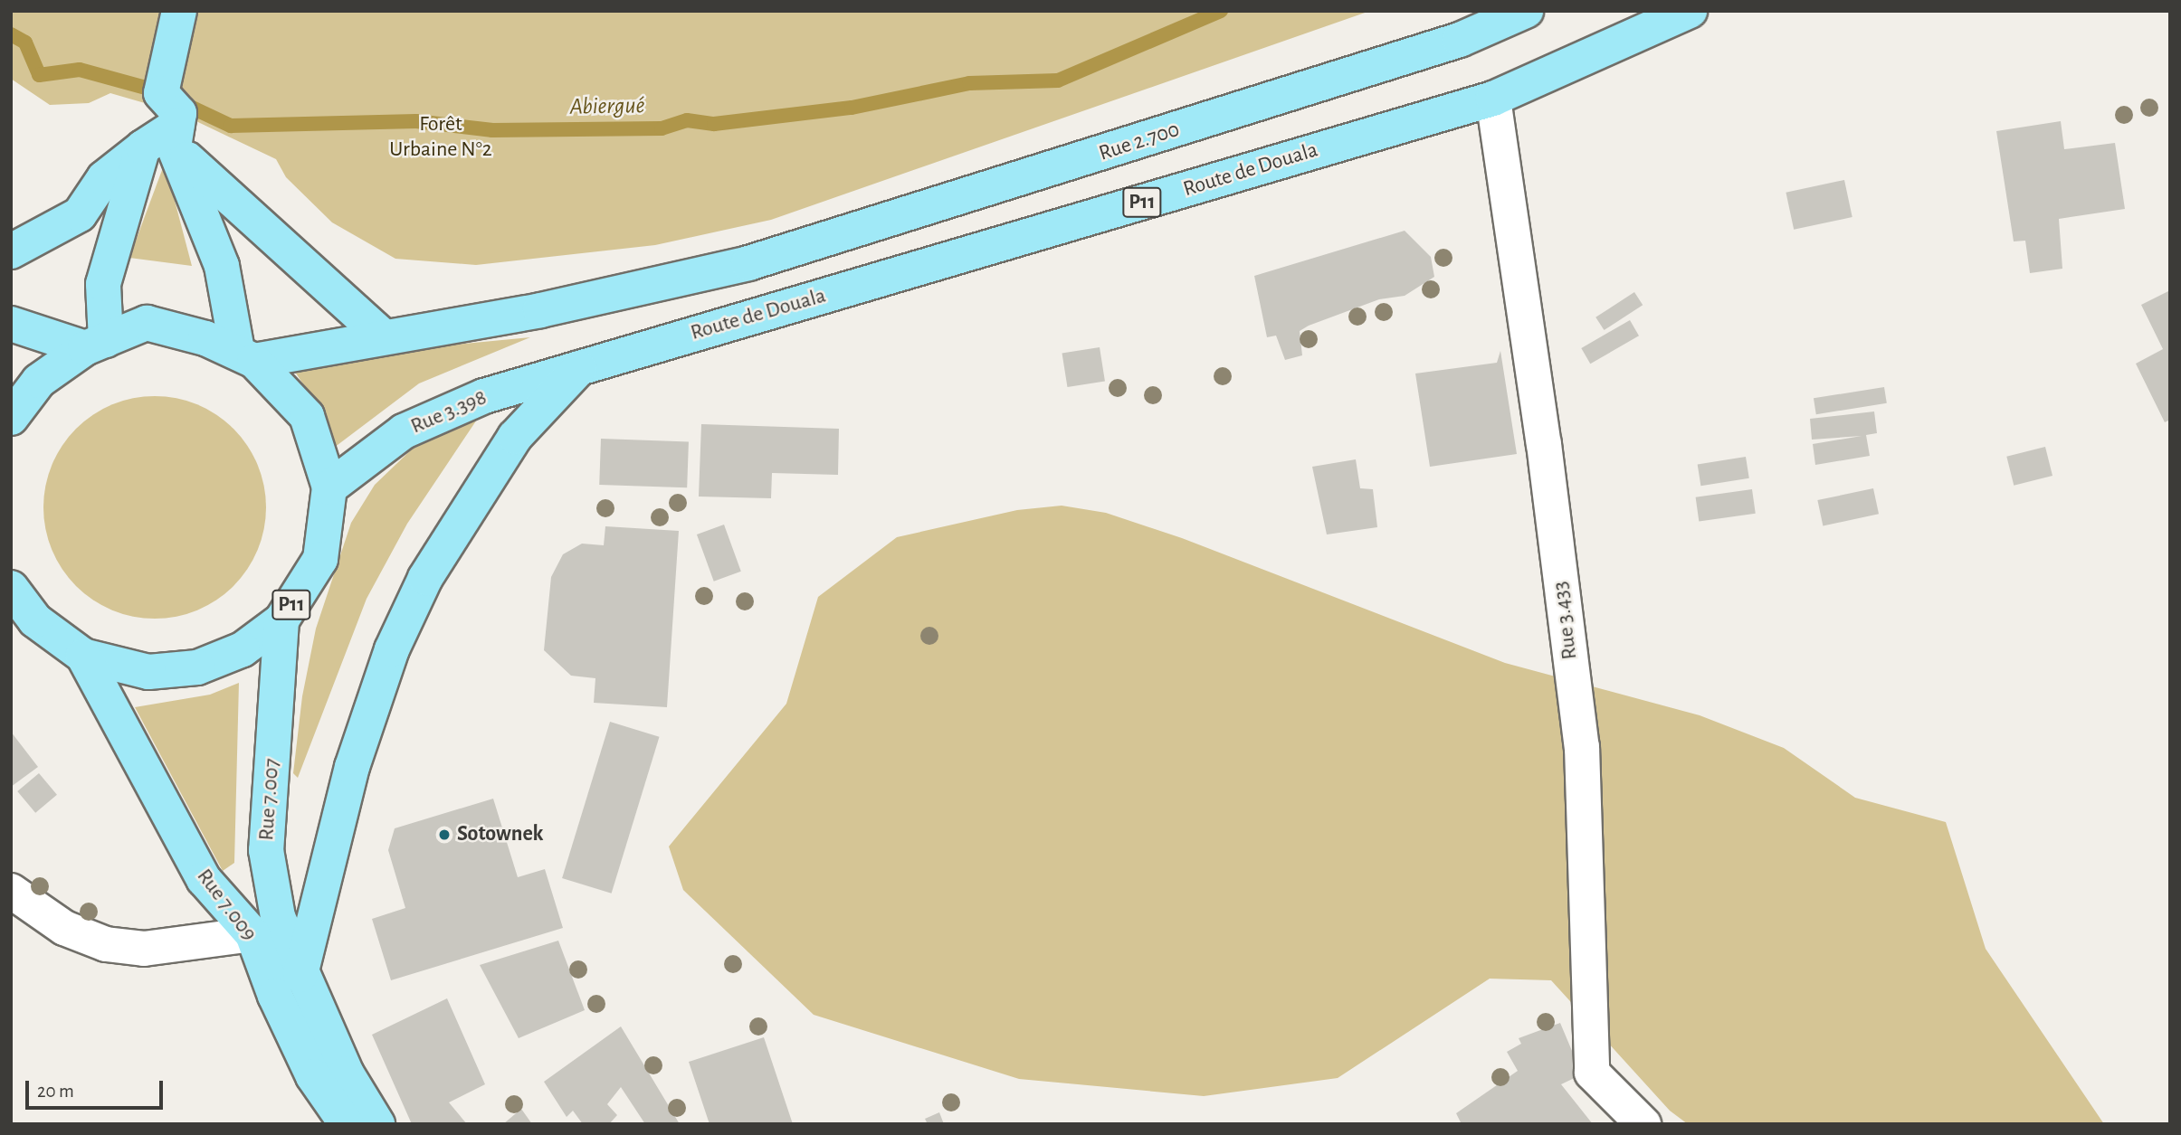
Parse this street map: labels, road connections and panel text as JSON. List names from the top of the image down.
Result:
{
  "streets": {
    "main road": [
      "Rue 2.700",
      "Route de Douala",
      "P11",
      "Rue 3.398",
      "Rue 7.007",
      "Rue 7.009"
    ],
    "street": ["Rue 3.433"]
  },
  "crossings": [
    ["Rue 2.700", "P11"],
    ["Route de Douala", "Rue 3.398"],
    ["Route de Douala", "Rue 3.433"],
    ["P11", "Rue 3.398"],
    ["P11", "Rue 7.007"],
    ["P11", "Rue 7.009"]
  ],
  "water": ["Abiergué"],
  "parks": ["Forêt Urbaine N°2"],
  "places": ["Sotownek"],
  "scale_bar": "20 m"
}
